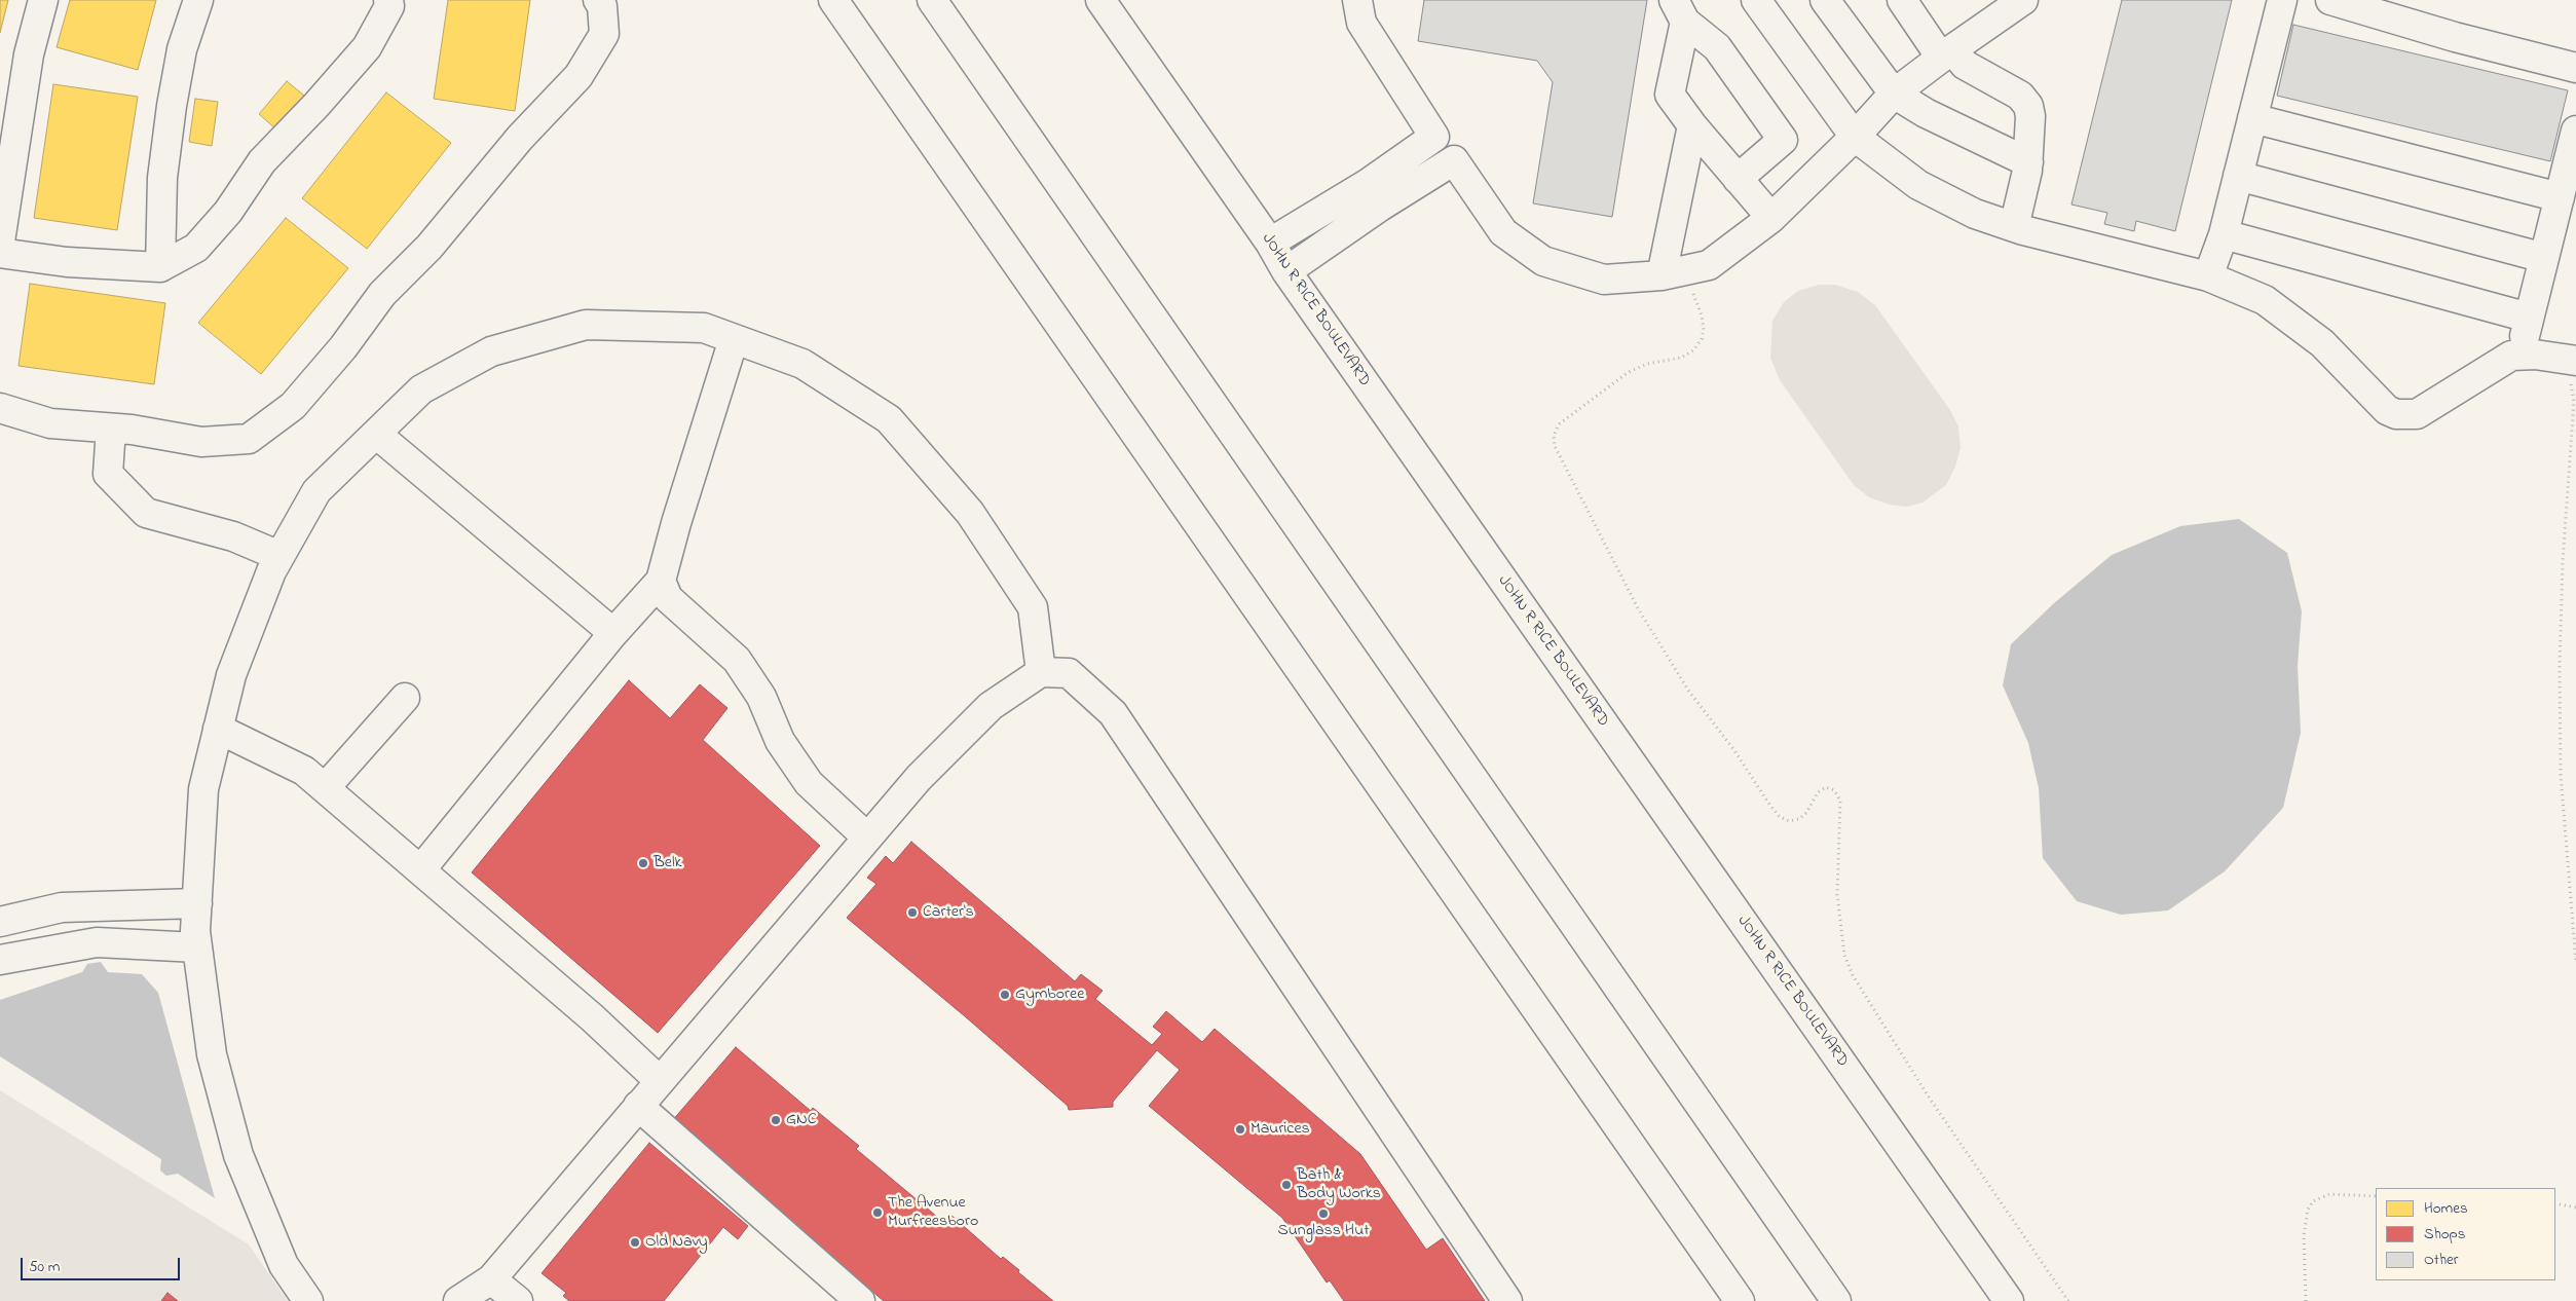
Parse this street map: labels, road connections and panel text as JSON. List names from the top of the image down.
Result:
{
  "streets": {
    "main road": ["JOHN R RICE BOULEVARD"]
  },
  "places": [
    "Belk",
    "Carter's",
    "Gymboree",
    "GNC",
    "Maurices",
    "Bath & Body Works",
    "The Avenue Murfreesboro",
    "Sunglass Hut",
    "Old Navy"
  ],
  "legend": ["Homes", "Shops", "Other"],
  "scale_bar": "50 m"
}
